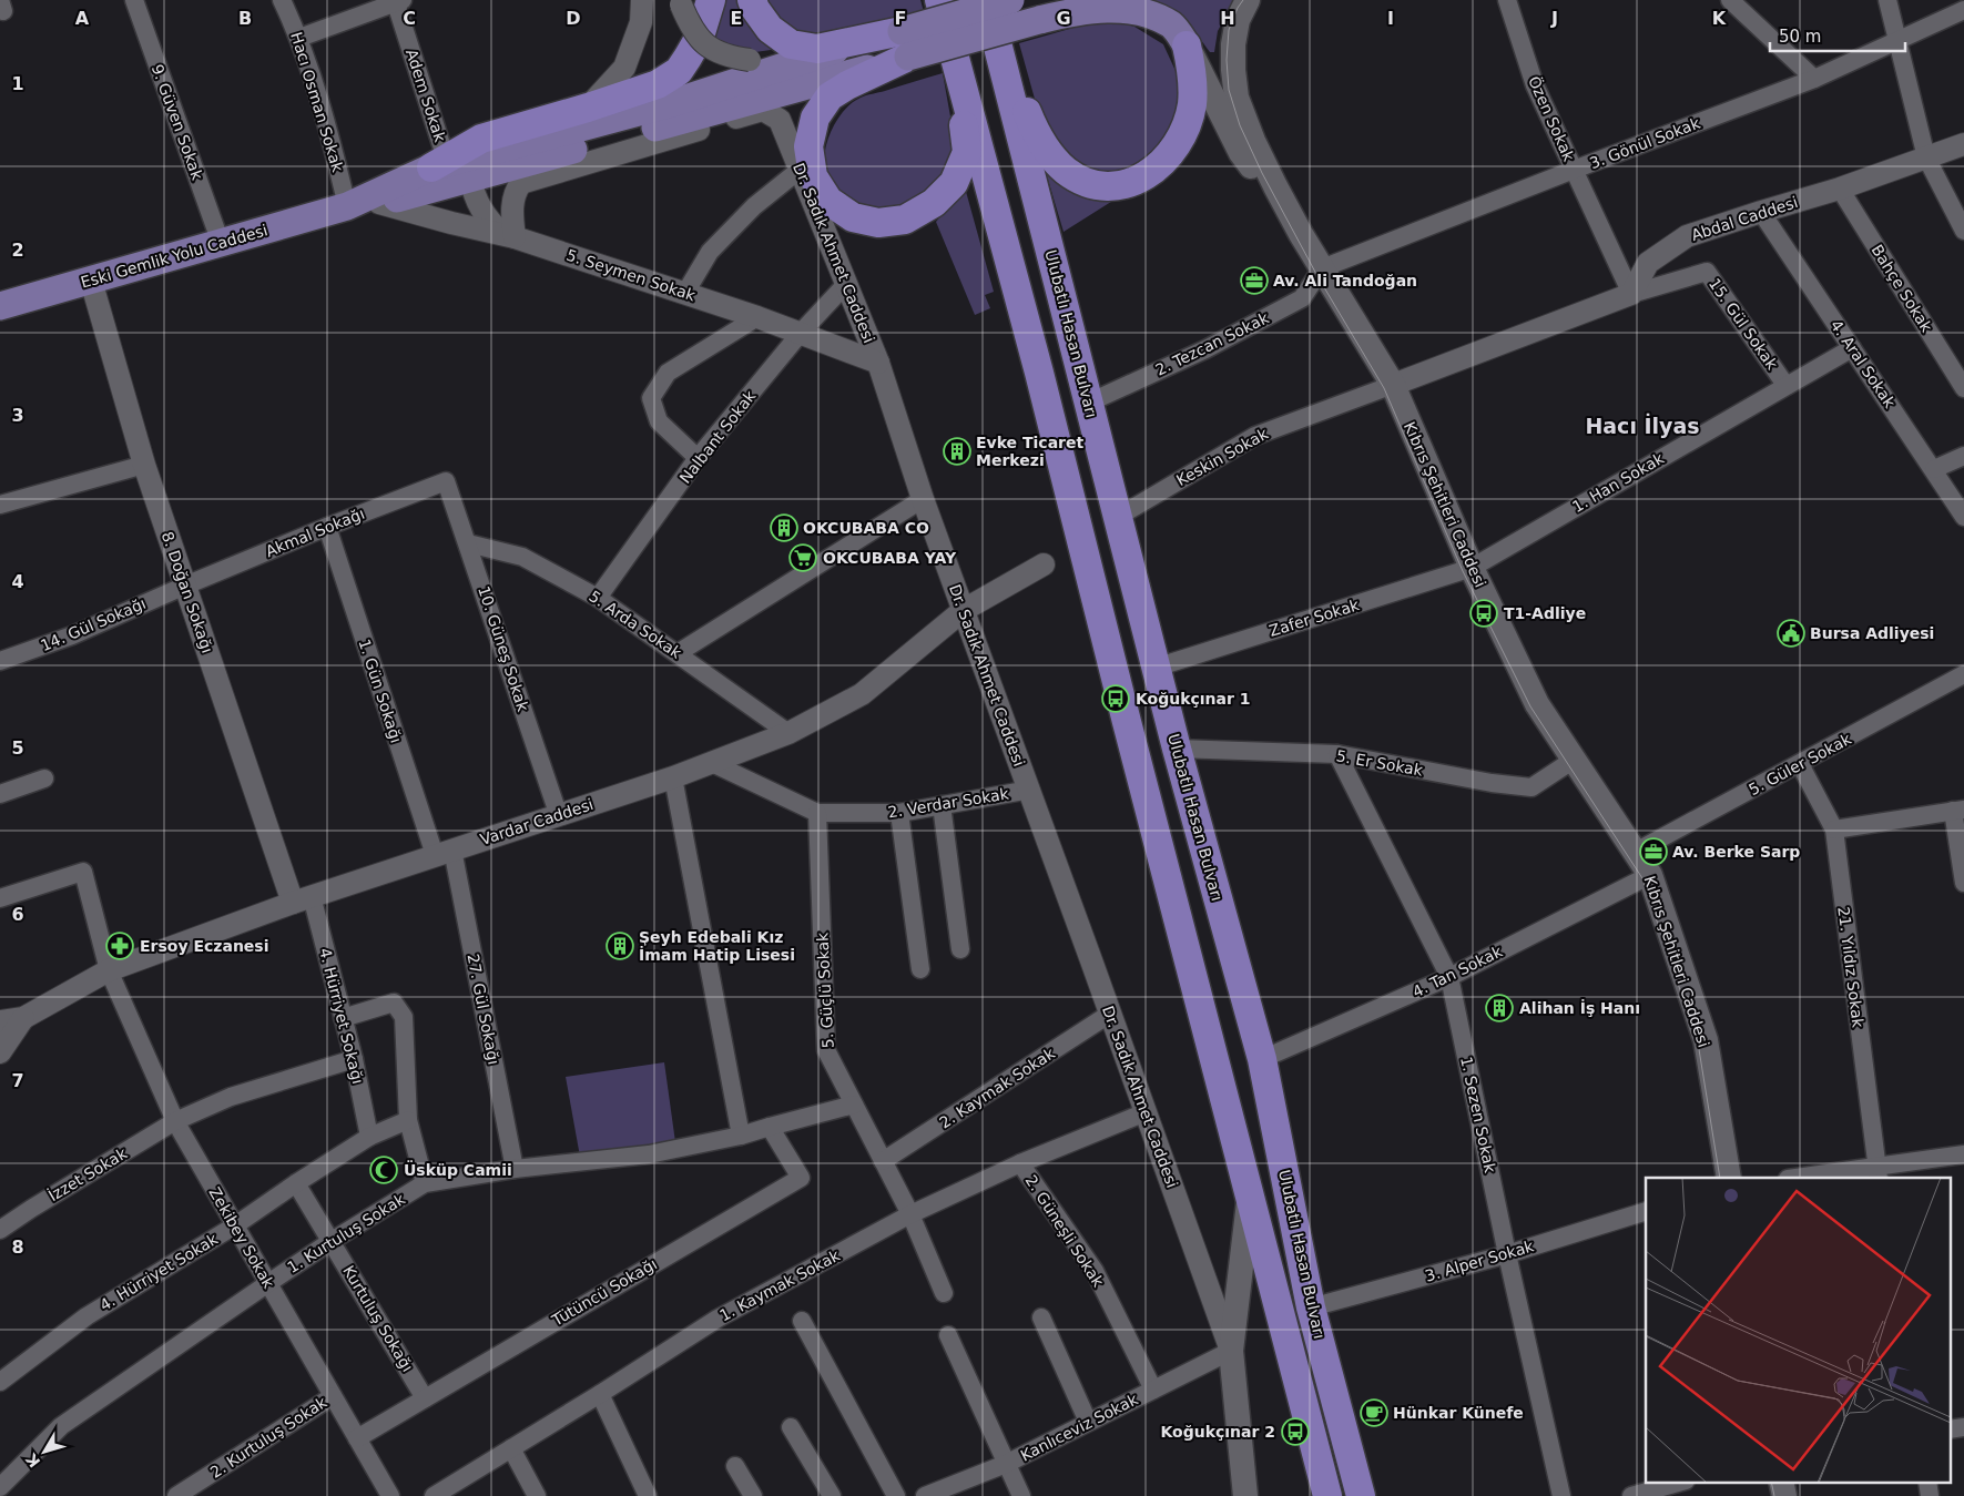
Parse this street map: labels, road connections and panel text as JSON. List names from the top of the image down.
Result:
{
  "streets": {
    "highway": ["Ulubatlı Hasan Bulvarı"],
    "main road": ["Dr. Sadık Ahmet Caddesi", "Eski Gemlik Yolu Caddesi", "Kıbrıs Şehitleri Caddesi"],
    "street": [
      "Adem Sokak",
      "Hacı Osman Sokak",
      "Özen Sokak",
      "9. Güven Sokak",
      "3. Gönül Sokak",
      "Abdal Caddesi",
      "5. Seymen Sokak",
      "Bahçe Sokak",
      "15. Gül Sokak",
      "2. Tezcan Sokak",
      "4. Aral Sokak",
      "Nalbant Sokak",
      "Keskin Sokak",
      "1. Han Sokak",
      "Akmal Sokağı",
      "8. Doğan Sokağı",
      "Zafer Sokak",
      "14. Gül Sokağı",
      "5. Arda Sokak",
      "10. Güneş Sokak",
      "1. Gün Sokağı",
      "5. Er Sokak",
      "5. Güler Sokak",
      "2. Verdar Sokak",
      "Vardar Caddesi",
      "21. Yıldız Sokak",
      "4. Tan Sokak",
      "5. Güçlü Sokak",
      "27. Gül Sokağı",
      "4. Hürriyet Sokağı",
      "2. Kaymak Sokak",
      "1. Sezen Sokak",
      "İzzet Sokak",
      "2. Güneşli Sokak",
      "1. Kurtuluş Sokak",
      "Zekibey Sokak",
      "3. Alper Sokak",
      "4. Hürriyet Sokak",
      "1. Kaymak Sokak",
      "Tütüncü Sokağı",
      "Kurtuluş Sokağı",
      "Kanlıceviz Sokak",
      "2. Kurtuluş Sokak"
    ]
  },
  "crossings": [
    ["Adem Sokak", "Eski Gemlik Yolu Caddesi"],
    ["Hacı Osman Sokak", "Eski Gemlik Yolu Caddesi"],
    ["Özen Sokak", "3. Gönül Sokak"],
    ["Özen Sokak", "Abdal Caddesi"],
    ["Özen Sokak", "15. Gül Sokak"],
    ["9. Güven Sokak", "Eski Gemlik Yolu Caddesi"],
    ["3. Gönül Sokak", "2. Tezcan Sokak"],
    ["3. Gönül Sokak", "Kıbrıs Şehitleri Caddesi"],
    ["Abdal Caddesi", "Bahçe Sokak"],
    ["Abdal Caddesi", "15. Gül Sokak"],
    ["Abdal Caddesi", "4. Aral Sokak"],
    ["Dr. Sadık Ahmet Caddesi", "5. Seymen Sokak"],
    ["Dr. Sadık Ahmet Caddesi", "Nalbant Sokak"],
    ["Dr. Sadık Ahmet Caddesi", "2. Verdar Sokak"],
    ["Dr. Sadık Ahmet Caddesi", "Vardar Caddesi"],
    ["Dr. Sadık Ahmet Caddesi", "2. Kaymak Sokak"],
    ["Dr. Sadık Ahmet Caddesi", "1. Kaymak Sokak"],
    ["Dr. Sadık Ahmet Caddesi", "Kanlıceviz Sokak"],
    ["Eski Gemlik Yolu Caddesi", "5. Seymen Sokak"],
    ["Eski Gemlik Yolu Caddesi", "8. Doğan Sokağı"],
    ["5. Seymen Sokak", "Nalbant Sokak"],
    ["15. Gül Sokak", "1. Han Sokak"],
    ["Ulubatlı Hasan Bulvarı", "2. Tezcan Sokak"],
    ["Ulubatlı Hasan Bulvarı", "Keskin Sokak"],
    ["Ulubatlı Hasan Bulvarı", "Zafer Sokak"],
    ["Ulubatlı Hasan Bulvarı", "5. Er Sokak"],
    ["Ulubatlı Hasan Bulvarı", "4. Tan Sokak"],
    ["Ulubatlı Hasan Bulvarı", "3. Alper Sokak"],
    ["2. Tezcan Sokak", "Kıbrıs Şehitleri Caddesi"],
    ["4. Aral Sokak", "1. Han Sokak"],
    ["Nalbant Sokak", "5. Arda Sokak"],
    ["Keskin Sokak", "Kıbrıs Şehitleri Caddesi"],
    ["1. Han Sokak", "Kıbrıs Şehitleri Caddesi"],
    ["1. Han Sokak", "Zafer Sokak"],
    ["Kıbrıs Şehitleri Caddesi", "Zafer Sokak"],
    ["Kıbrıs Şehitleri Caddesi", "5. Er Sokak"],
    ["Kıbrıs Şehitleri Caddesi", "5. Güler Sokak"],
    ["Kıbrıs Şehitleri Caddesi", "4. Tan Sokak"],
    ["Akmal Sokağı", "8. Doğan Sokağı"],
    ["Akmal Sokağı", "14. Gül Sokağı"],
    ["Akmal Sokağı", "10. Güneş Sokak"],
    ["Akmal Sokağı", "1. Gün Sokağı"],
    ["8. Doğan Sokağı", "14. Gül Sokağı"],
    ["8. Doğan Sokağı", "Vardar Caddesi"],
    ["8. Doğan Sokağı", "4. Hürriyet Sokağı"],
    ["5. Arda Sokak", "10. Güneş Sokak"],
    ["5. Arda Sokak", "Vardar Caddesi"],
    ["10. Güneş Sokak", "Vardar Caddesi"],
    ["1. Gün Sokağı", "Vardar Caddesi"],
    ["1. Gün Sokağı", "27. Gül Sokağı"],
    ["5. Er Sokak", "1. Sezen Sokak"],
    ["5. Güler Sokak", "21. Yıldız Sokak"],
    ["2. Verdar Sokak", "Vardar Caddesi"],
    ["2. Verdar Sokak", "5. Güçlü Sokak"],
    ["Vardar Caddesi", "27. Gül Sokağı"],
    ["Vardar Caddesi", "4. Hürriyet Sokağı"],
    ["Vardar Caddesi", "Zekibey Sokak"],
    ["4. Tan Sokak", "1. Sezen Sokak"],
    ["5. Güçlü Sokak", "2. Kaymak Sokak"],
    ["5. Güçlü Sokak", "1. Kurtuluş Sokak"],
    ["5. Güçlü Sokak", "1. Kaymak Sokak"],
    ["27. Gül Sokağı", "1. Kurtuluş Sokak"],
    ["4. Hürriyet Sokağı", "İzzet Sokak"],
    ["4. Hürriyet Sokağı", "4. Hürriyet Sokak"],
    ["1. Sezen Sokak", "3. Alper Sokak"],
    ["İzzet Sokak", "Zekibey Sokak"],
    ["2. Güneşli Sokak", "1. Kaymak Sokak"],
    ["2. Güneşli Sokak", "Kanlıceviz Sokak"],
    ["1. Kurtuluş Sokak", "Zekibey Sokak"],
    ["1. Kurtuluş Sokak", "Tütüncü Sokağı"],
    ["1. Kurtuluş Sokak", "Kurtuluş Sokağı"],
    ["Zekibey Sokak", "4. Hürriyet Sokak"],
    ["Zekibey Sokak", "Tütüncü Sokağı"],
    ["Zekibey Sokak", "2. Kurtuluş Sokak"],
    ["4. Hürriyet Sokak", "Kurtuluş Sokağı"],
    ["Tütüncü Sokağı", "Kurtuluş Sokağı"]
  ],
  "districts": ["Hacı İlyas"],
  "places": {
    "office": ["Av. Ali Tandoğan", "Av. Berke Sarp"],
    "building": [
      "Evke Ticaret Merkezi",
      "OKCUBABA CO",
      "Şeyh Edebali Kız İmam Hatip Lisesi",
      "Alihan İş Hanı"
    ],
    "supermarket": ["OKCUBABA YAY"],
    "bus stop": ["T1-Adliye", "Koğukçınar 1", "Koğukçınar 2"],
    "public building": ["Bursa Adliyesi"],
    "pharmacy": ["Ersoy Eczanesi"],
    "mosque": ["Üsküp Camii"],
    "cafe": ["Hünkar Künefe"]
  },
  "scale_bar": "50 m",
  "north": "bottom left",
  "grid": {
    "columns": [
      "A",
      "B",
      "C",
      "D",
      "E",
      "F",
      "G",
      "H",
      "I",
      "J",
      "K"
    ],
    "rows": [
      "1",
      "2",
      "3",
      "4",
      "5",
      "6",
      "7",
      "8"
    ]
  }
}
